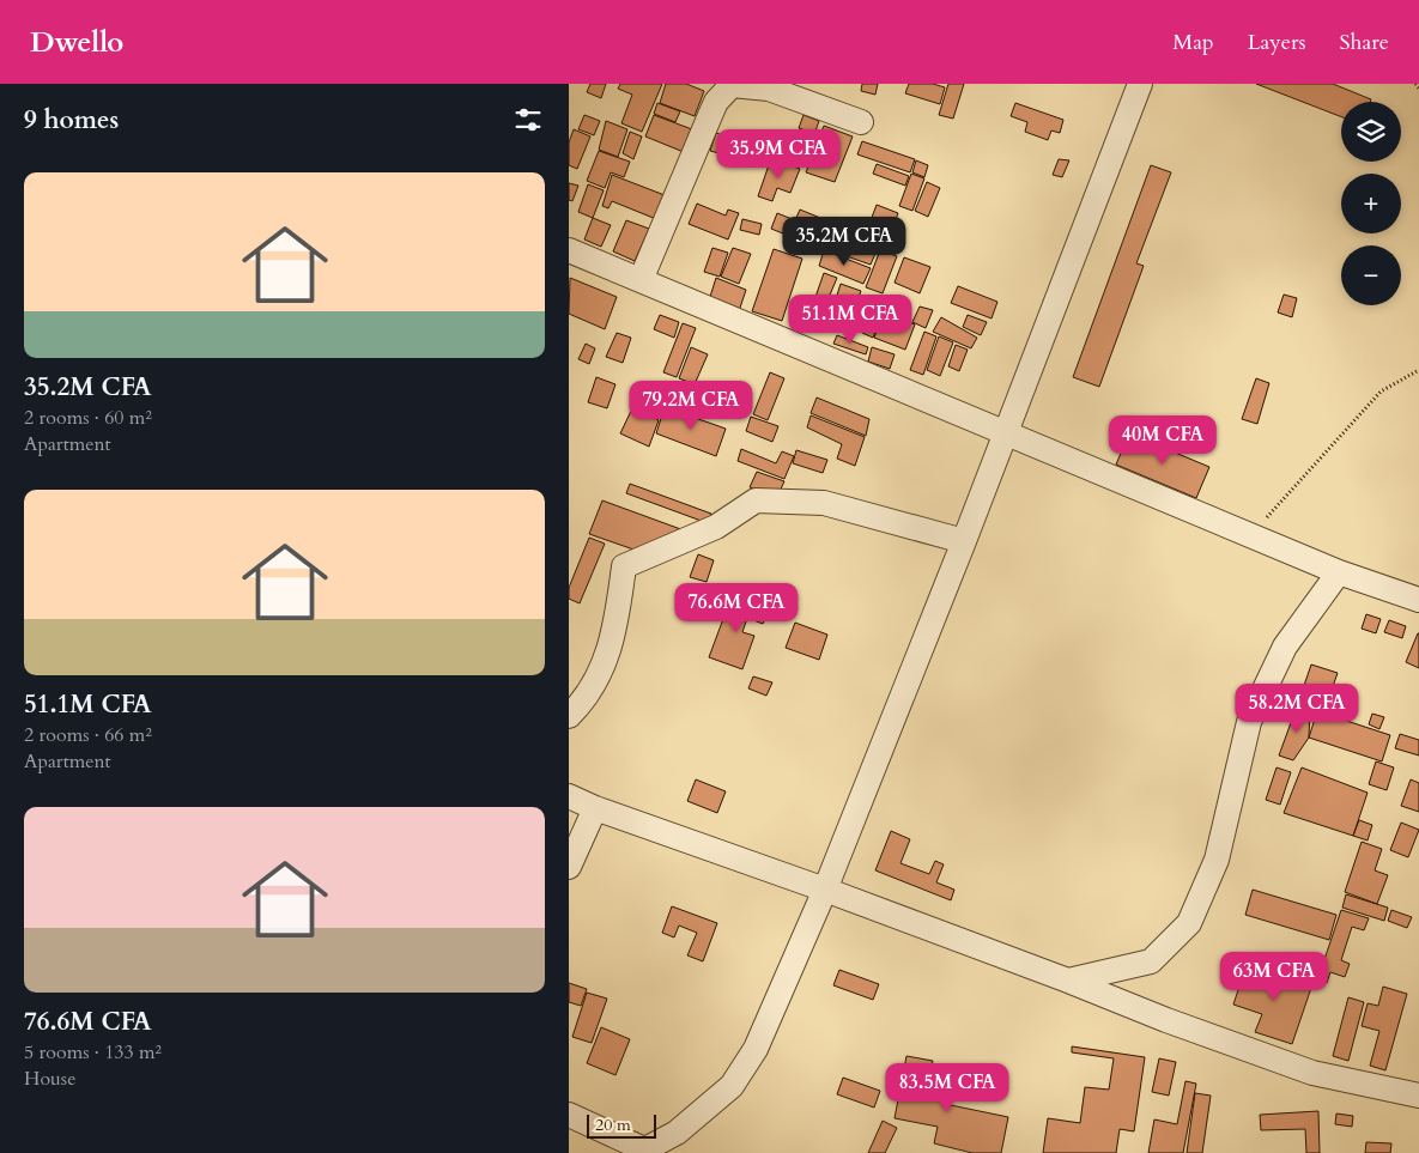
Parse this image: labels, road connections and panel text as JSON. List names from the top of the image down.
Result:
{
  "scale_bar": "20 m",
  "page": {
    "header": "Dwello",
    "nav": ["Map", "Layers", "Share"],
    "heading": "9 homes",
    "map_buttons": ["+", "−"],
    "price": [
      "35.9M CFA",
      "35.2M CFA",
      "51.1M CFA",
      "79.2M CFA",
      "40M CFA",
      "76.6M CFA",
      "58.2M CFA",
      "63M CFA",
      "83.5M CFA"
    ],
    "list": [
      {
        "name": "35.2M CFA",
        "note": "2 rooms · 60 m² · Apartment"
      },
      {
        "name": "51.1M CFA",
        "note": "2 rooms · 66 m² · Apartment"
      },
      {
        "name": "76.6M CFA",
        "note": "5 rooms · 133 m² · House"
      }
    ],
    "scale": "20 m"
  }
}
